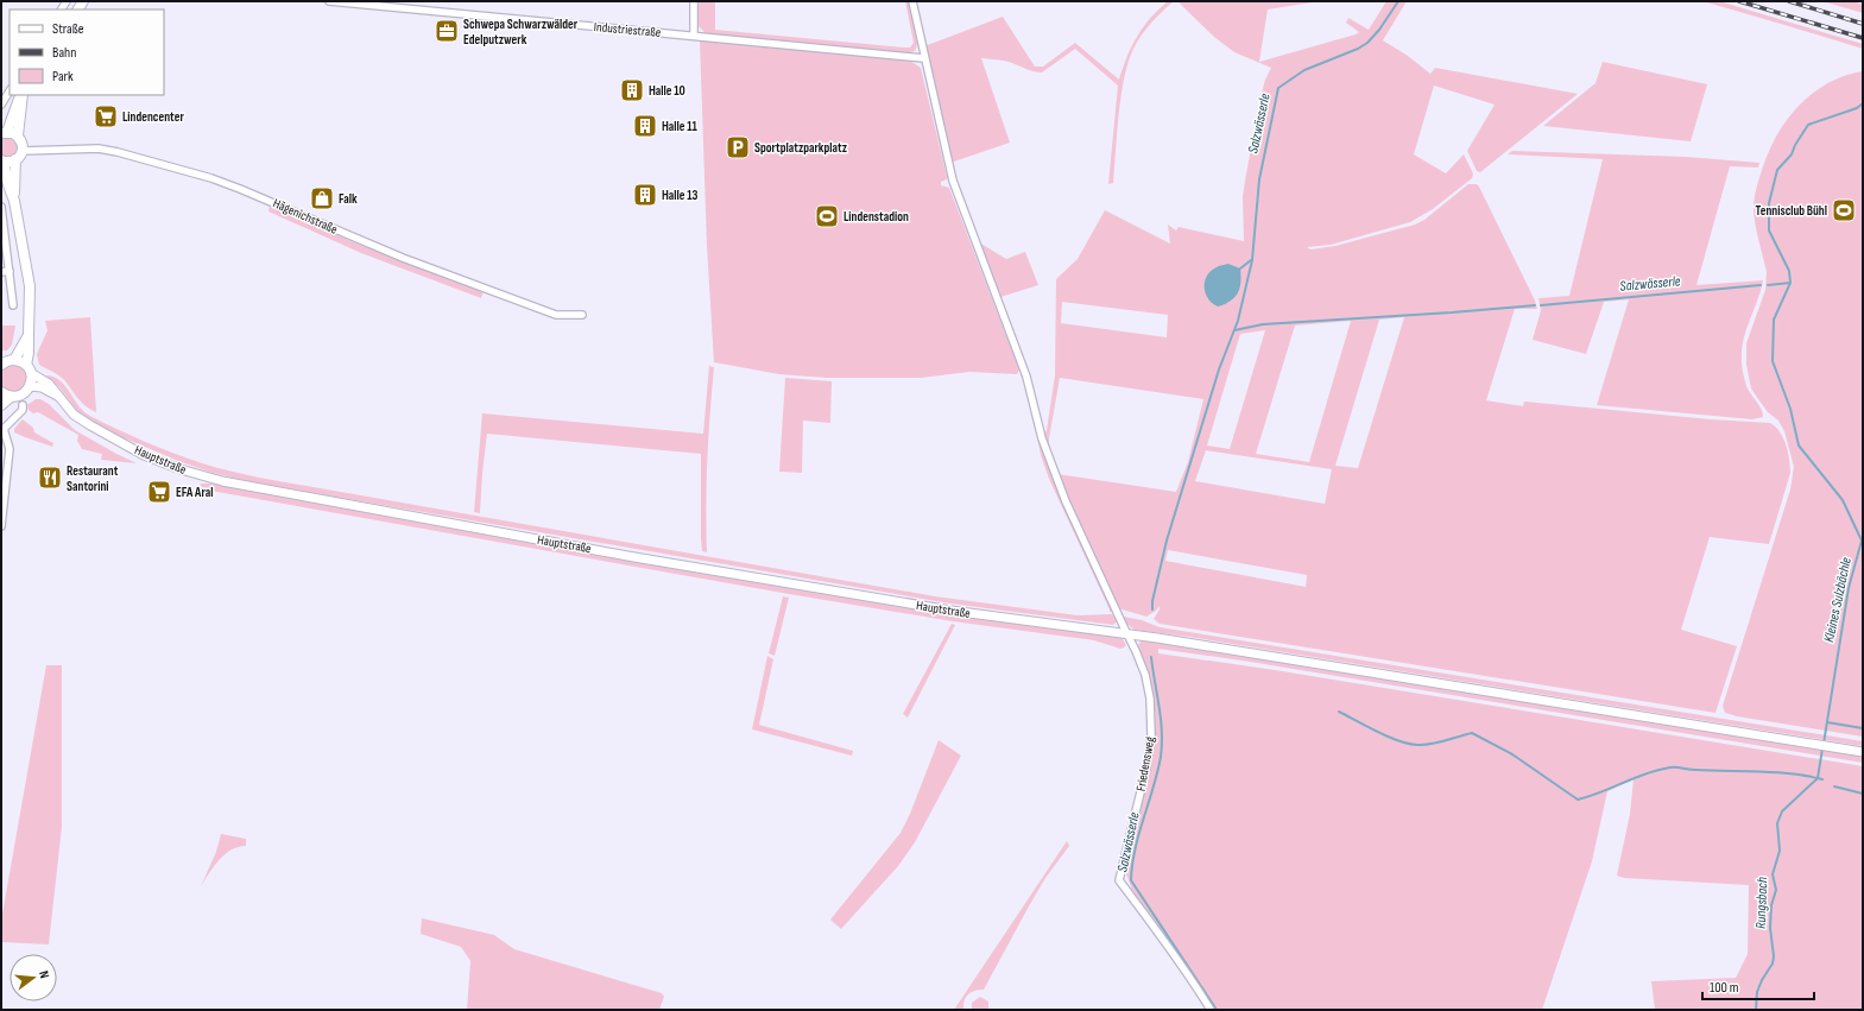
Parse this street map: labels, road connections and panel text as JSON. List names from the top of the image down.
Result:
{
  "streets": {
    "street": [
      "Industriestraße",
      "Hägenichstraße",
      "Hauptstraße",
      "Friedensweg"
    ]
  },
  "crossings": [
    ["Industriestraße", "Friedensweg"],
    ["Hauptstraße", "Friedensweg"]
  ],
  "water": ["Salzwässerle", "Kleines Sulzbächle", "Rungsbach"],
  "places": {
    "office": ["Schwepa Schwarzwälder Edelputzwerk"],
    "building": ["Halle 10", "Halle 11", "Halle 13"],
    "supermarket": ["Lindencenter", "EFA Aral"],
    "parking": ["Sportplatzparkplatz"],
    "shop": ["Falk"],
    "sports": ["Tennisclub Bühl", "Lindenstadion"],
    "restaurant": ["Restaurant Santorini"]
  },
  "legend": ["Straße", "Bahn", "Park"],
  "scale_bar": "100 m",
  "north": "right"
}
